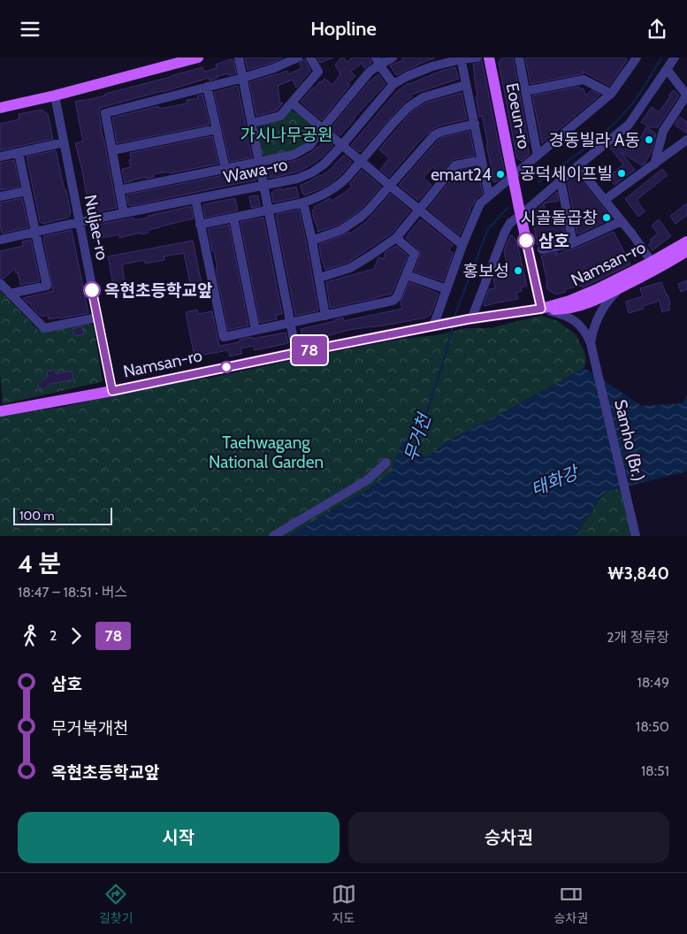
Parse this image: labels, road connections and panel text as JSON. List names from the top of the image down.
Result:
{
  "streets": {
    "main road": ["Eoeun-ro", "Namsan-ro"],
    "street": ["Wawa-ro", "Nuljae-ro", "Samho (Br.)"]
  },
  "crossings": [
    ["Wawa-ro", "Nuljae-ro"],
    ["Nuljae-ro", "Namsan-ro"]
  ],
  "water": ["무거천", "태화강"],
  "parks": ["가시나무공원", "Taehwagang National Garden"],
  "places": [
    "경동빌라 A동",
    "공덕세이프빌",
    "emart24",
    "시골돌곱창",
    "삼호",
    "홍보성",
    "옥현초등학교앞"
  ],
  "lines": ["bus line 78"],
  "scale_bar": "100 m",
  "page": {
    "header": "Hopline",
    "on_map": "78",
    "scale": "100 m",
    "heading": ["4 분", "18:47 – 18:51 · 버스", "₩3,840"],
    "legs": ["2", "78", "2개 정류장"],
    "list": [
      {
        "name": "삼호",
        "value": "18:49"
      },
      {
        "name": "무거복개천",
        "value": "18:50"
      },
      {
        "name": "옥현초등학교앞",
        "value": "18:51"
      }
    ],
    "buttons": ["시작", "승차권"],
    "tabs": ["길찾기", "지도", "승차권"]
  }
}
